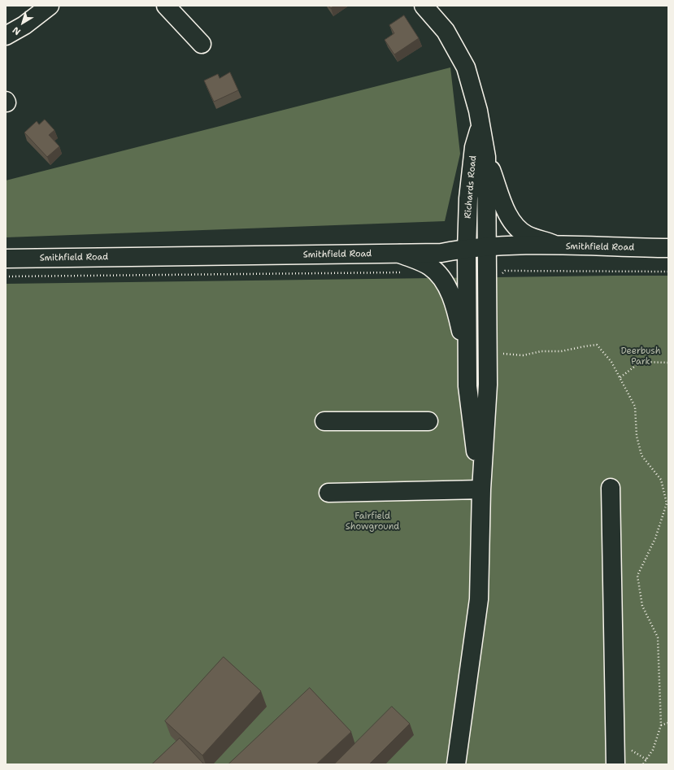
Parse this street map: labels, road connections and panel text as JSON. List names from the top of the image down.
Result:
{
  "streets": {
    "main road": ["Richards Road", "Smithfield Road"]
  },
  "crossings": [
    ["Richards Road", "Smithfield Road"]
  ],
  "parks": ["Deerbush Park", "Fairfield Showground"],
  "north": "bottom left"
}
